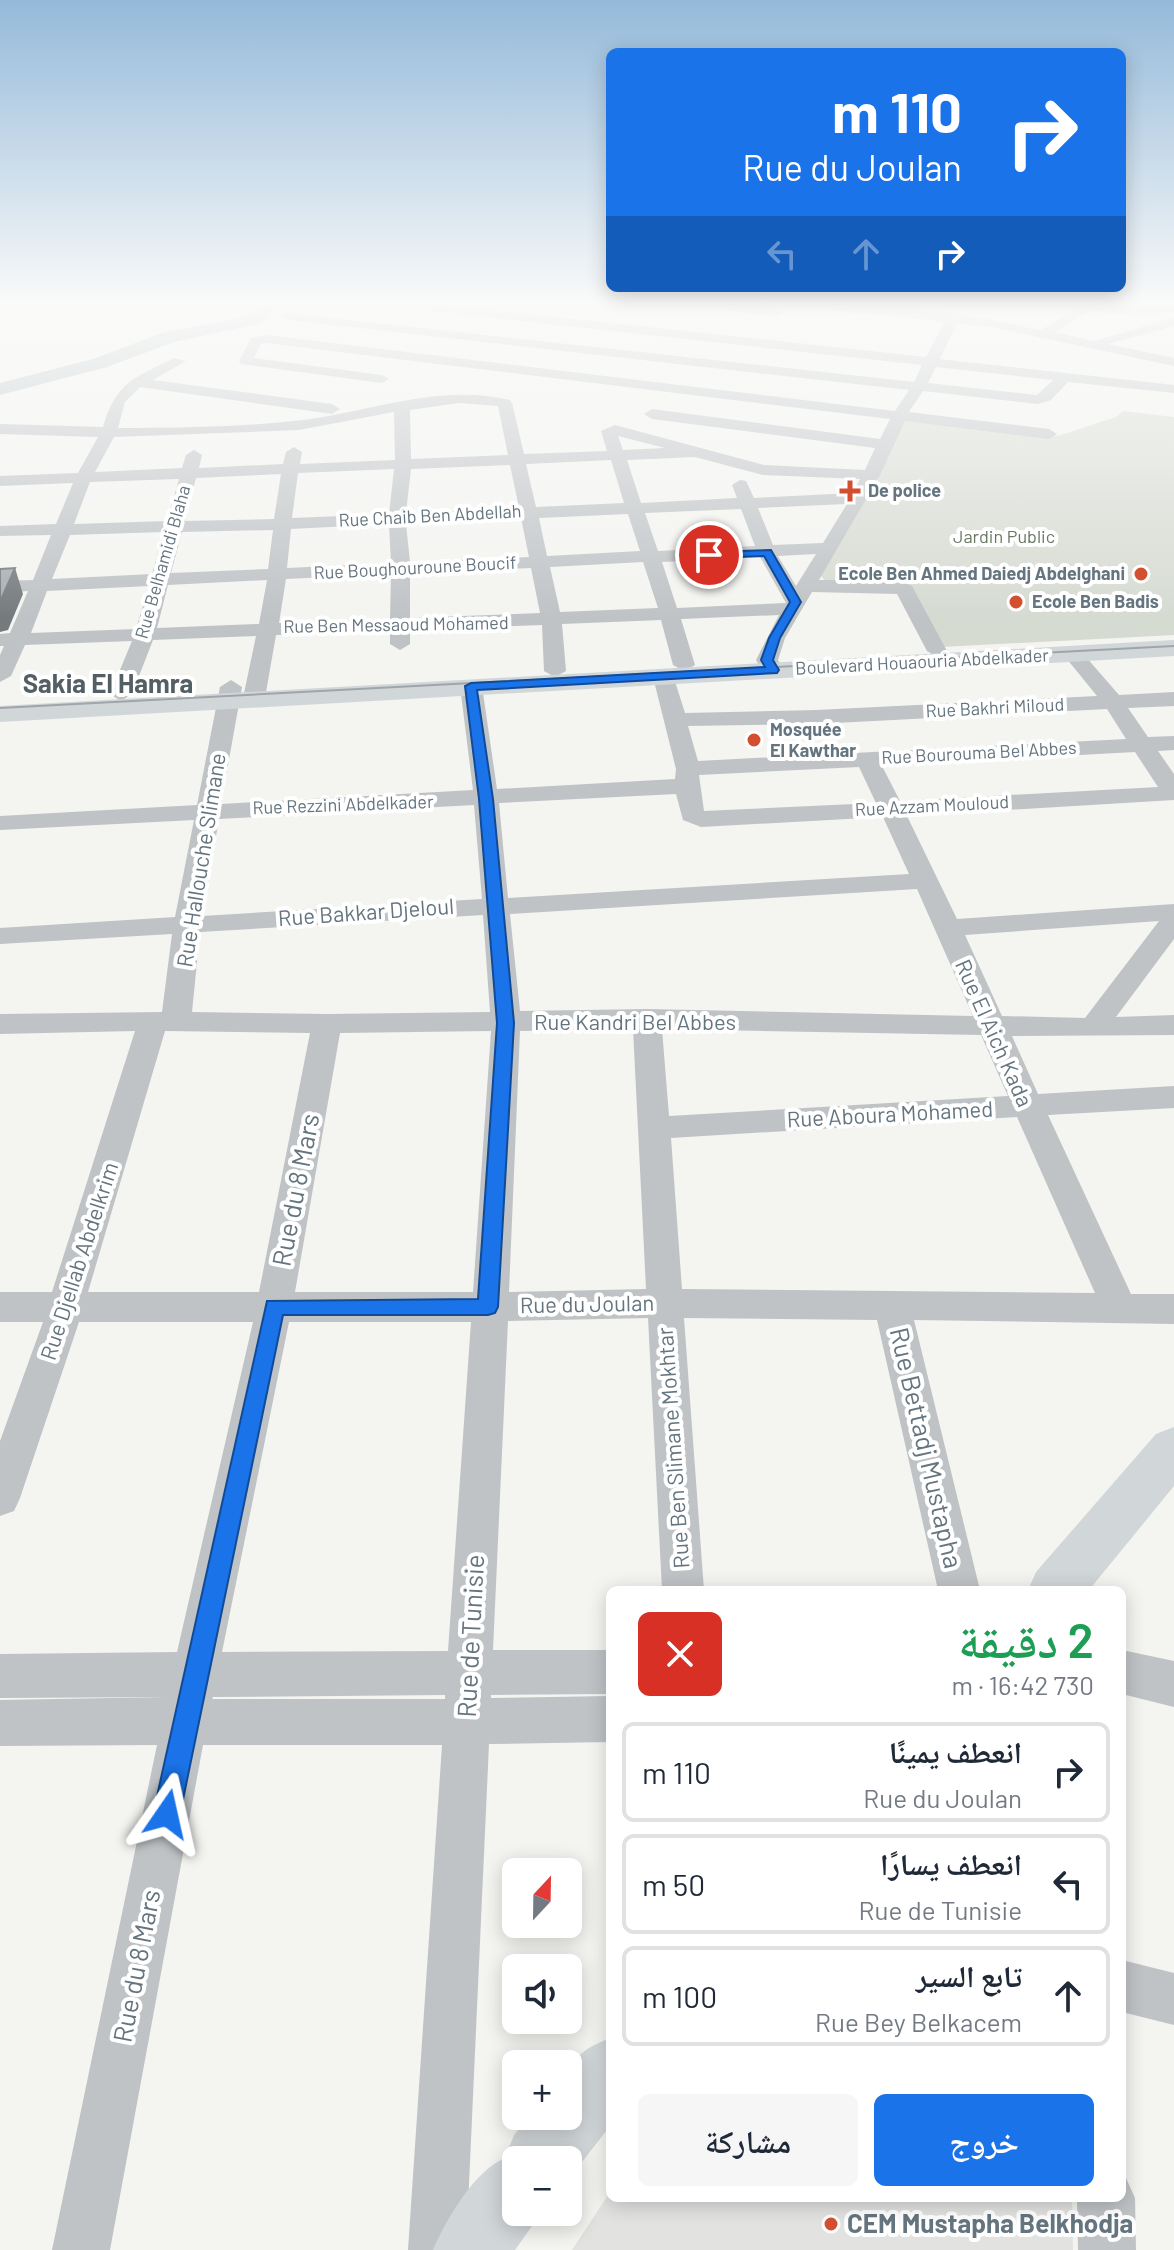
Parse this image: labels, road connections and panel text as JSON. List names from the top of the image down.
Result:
{
  "streets": {
    "main road": ["Boulevard Houaouria Abdelkader"],
    "street": [
      "Rue Chaib Ben Abdellah",
      "Rue Belhamidi Blaha",
      "Rue Boughouroune Boucif",
      "Rue Ben Messaoud Mohamed",
      "Rue Bakhri Miloud",
      "Rue Bourouma Bel Abbes",
      "Rue Rezzini Abdelkader",
      "Rue Azzam Mouloud",
      "Rue Hallouche Slimane",
      "Rue Bakkar Djeloul",
      "Rue Kandri Bel Abbes",
      "Rue El Aich Kada",
      "Rue Aboura Mohamed",
      "Rue du 8 Mars",
      "Rue Djellab Abdelkrim",
      "Rue du Joulan",
      "Rue Ben Slimane Mokhtar",
      "Rue Bettadj Mustapha",
      "Rue de Tunisie"
    ]
  },
  "crossings": [
    ["Rue Chaib Ben Abdellah", "Rue Belhamidi Blaha"],
    ["Rue Chaib Ben Abdellah", "Rue Hallouche Slimane"],
    ["Rue Belhamidi Blaha", "Rue Boughouroune Boucif"],
    ["Rue Belhamidi Blaha", "Rue Ben Messaoud Mohamed"],
    ["Rue Belhamidi Blaha", "Boulevard Houaouria Abdelkader"],
    ["Rue Boughouroune Boucif", "Rue Hallouche Slimane"],
    ["Rue Ben Messaoud Mohamed", "Boulevard Houaouria Abdelkader"],
    ["Rue Ben Messaoud Mohamed", "Rue Hallouche Slimane"],
    ["Boulevard Houaouria Abdelkader", "Rue Hallouche Slimane"],
    ["Boulevard Houaouria Abdelkader", "Rue de Tunisie"],
    ["Rue Bourouma Bel Abbes", "Rue Rezzini Abdelkader"],
    ["Rue Bourouma Bel Abbes", "Rue Azzam Mouloud"],
    ["Rue Bourouma Bel Abbes", "Rue El Aich Kada"],
    ["Rue Rezzini Abdelkader", "Rue Azzam Mouloud"],
    ["Rue Rezzini Abdelkader", "Rue Hallouche Slimane"],
    ["Rue Rezzini Abdelkader", "Rue de Tunisie"],
    ["Rue Azzam Mouloud", "Rue El Aich Kada"],
    ["Rue Hallouche Slimane", "Rue Bakkar Djeloul"],
    ["Rue Hallouche Slimane", "Rue Kandri Bel Abbes"],
    ["Rue Hallouche Slimane", "Rue Djellab Abdelkrim"],
    ["Rue Bakkar Djeloul", "Rue El Aich Kada"],
    ["Rue Bakkar Djeloul", "Rue de Tunisie"],
    ["Rue Kandri Bel Abbes", "Rue El Aich Kada"],
    ["Rue Kandri Bel Abbes", "Rue du 8 Mars"],
    ["Rue Kandri Bel Abbes", "Rue Djellab Abdelkrim"],
    ["Rue Kandri Bel Abbes", "Rue Ben Slimane Mokhtar"],
    ["Rue Kandri Bel Abbes", "Rue de Tunisie"],
    ["Rue El Aich Kada", "Rue Aboura Mohamed"],
    ["Rue El Aich Kada", "Rue du Joulan"],
    ["Rue Aboura Mohamed", "Rue Ben Slimane Mokhtar"],
    ["Rue du 8 Mars", "Rue du Joulan"],
    ["Rue Djellab Abdelkrim", "Rue du Joulan"],
    ["Rue du Joulan", "Rue Ben Slimane Mokhtar"],
    ["Rue du Joulan", "Rue Bettadj Mustapha"],
    ["Rue du Joulan", "Rue de Tunisie"]
  ],
  "districts": ["Sakia El Hamra"],
  "parks": ["Jardin Public"],
  "places": {
    "health": ["De police"],
    "other": [
      "Ecole Ben Ahmed Daiedj Abdelghani",
      "Ecole Ben Badis",
      "Mosquée El Kawthar",
      "CEM Mustapha Belkhodja"
    ]
  },
  "north": "top",
  "page": {
    "turn": ["110 m", "Rue du Joulan"],
    "heading": ["2 دقيقة", "730 m · 16:42"],
    "list": [
      {
        "name": "انعطف يمينًا",
        "note": "Rue du Joulan",
        "value": "110 m"
      },
      {
        "name": "انعطف يسارًا",
        "note": "Rue de Tunisie",
        "value": "50 m"
      },
      {
        "name": "تابع السير",
        "note": "Rue Bey Belkacem",
        "value": "100 m"
      }
    ],
    "map_buttons": ["+", "−"],
    "buttons": ["خروج", "مشاركة"]
  }
}
